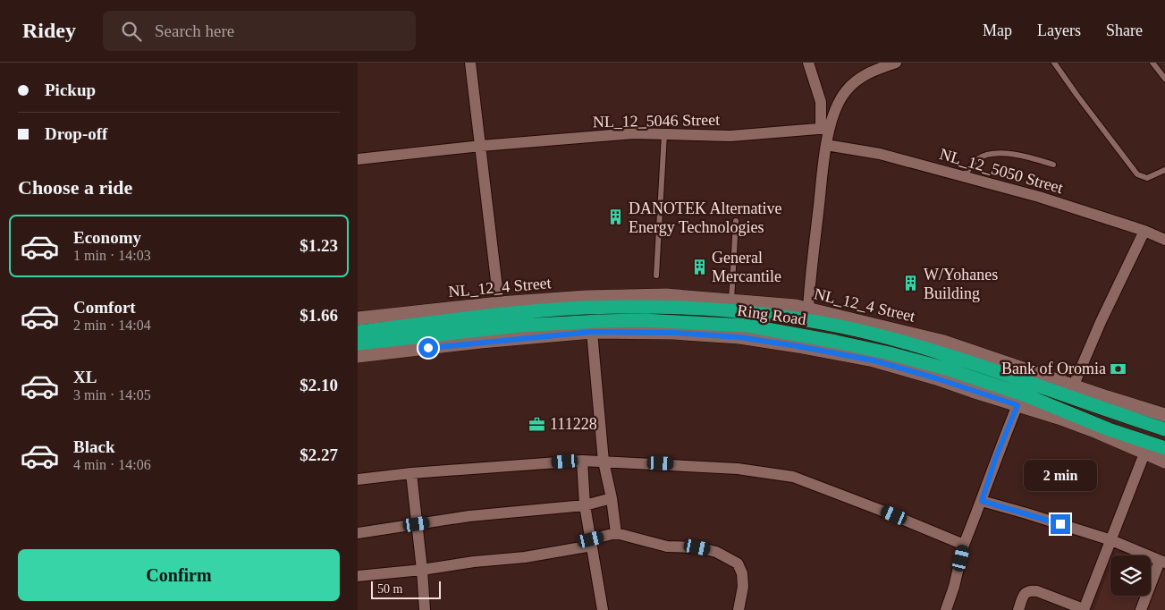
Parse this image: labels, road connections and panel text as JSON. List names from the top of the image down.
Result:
{
  "streets": {
    "highway": ["Ring Road"],
    "street": ["NL_12_5046 Street", "NL_12_5050 Street", "NL_12_4 Street"]
  },
  "places": {
    "building": ["DANOTEK Alternative Energy Technologies", "General Mercantile", "W/Yohanes Building"],
    "bank": ["Bank of Oromia"],
    "office": ["111228"]
  },
  "scale_bar": "50 m",
  "page": {
    "header": "Ridey",
    "search": "Search here",
    "nav": ["Map", "Layers", "Share"],
    "banner": ["Pickup", "Drop-off"],
    "heading": "Choose a ride",
    "list": [
      {
        "name": "Economy",
        "note": "1 min · 14:03",
        "value": "$1.23"
      },
      {
        "name": "Comfort",
        "note": "2 min · 14:04",
        "value": "$1.66"
      },
      {
        "name": "XL",
        "note": "3 min · 14:05",
        "value": "$2.10"
      },
      {
        "name": "Black",
        "note": "4 min · 14:06",
        "value": "$2.27"
      }
    ],
    "bubble": "2 min",
    "buttons": "Confirm",
    "scale": "50 m"
  }
}
